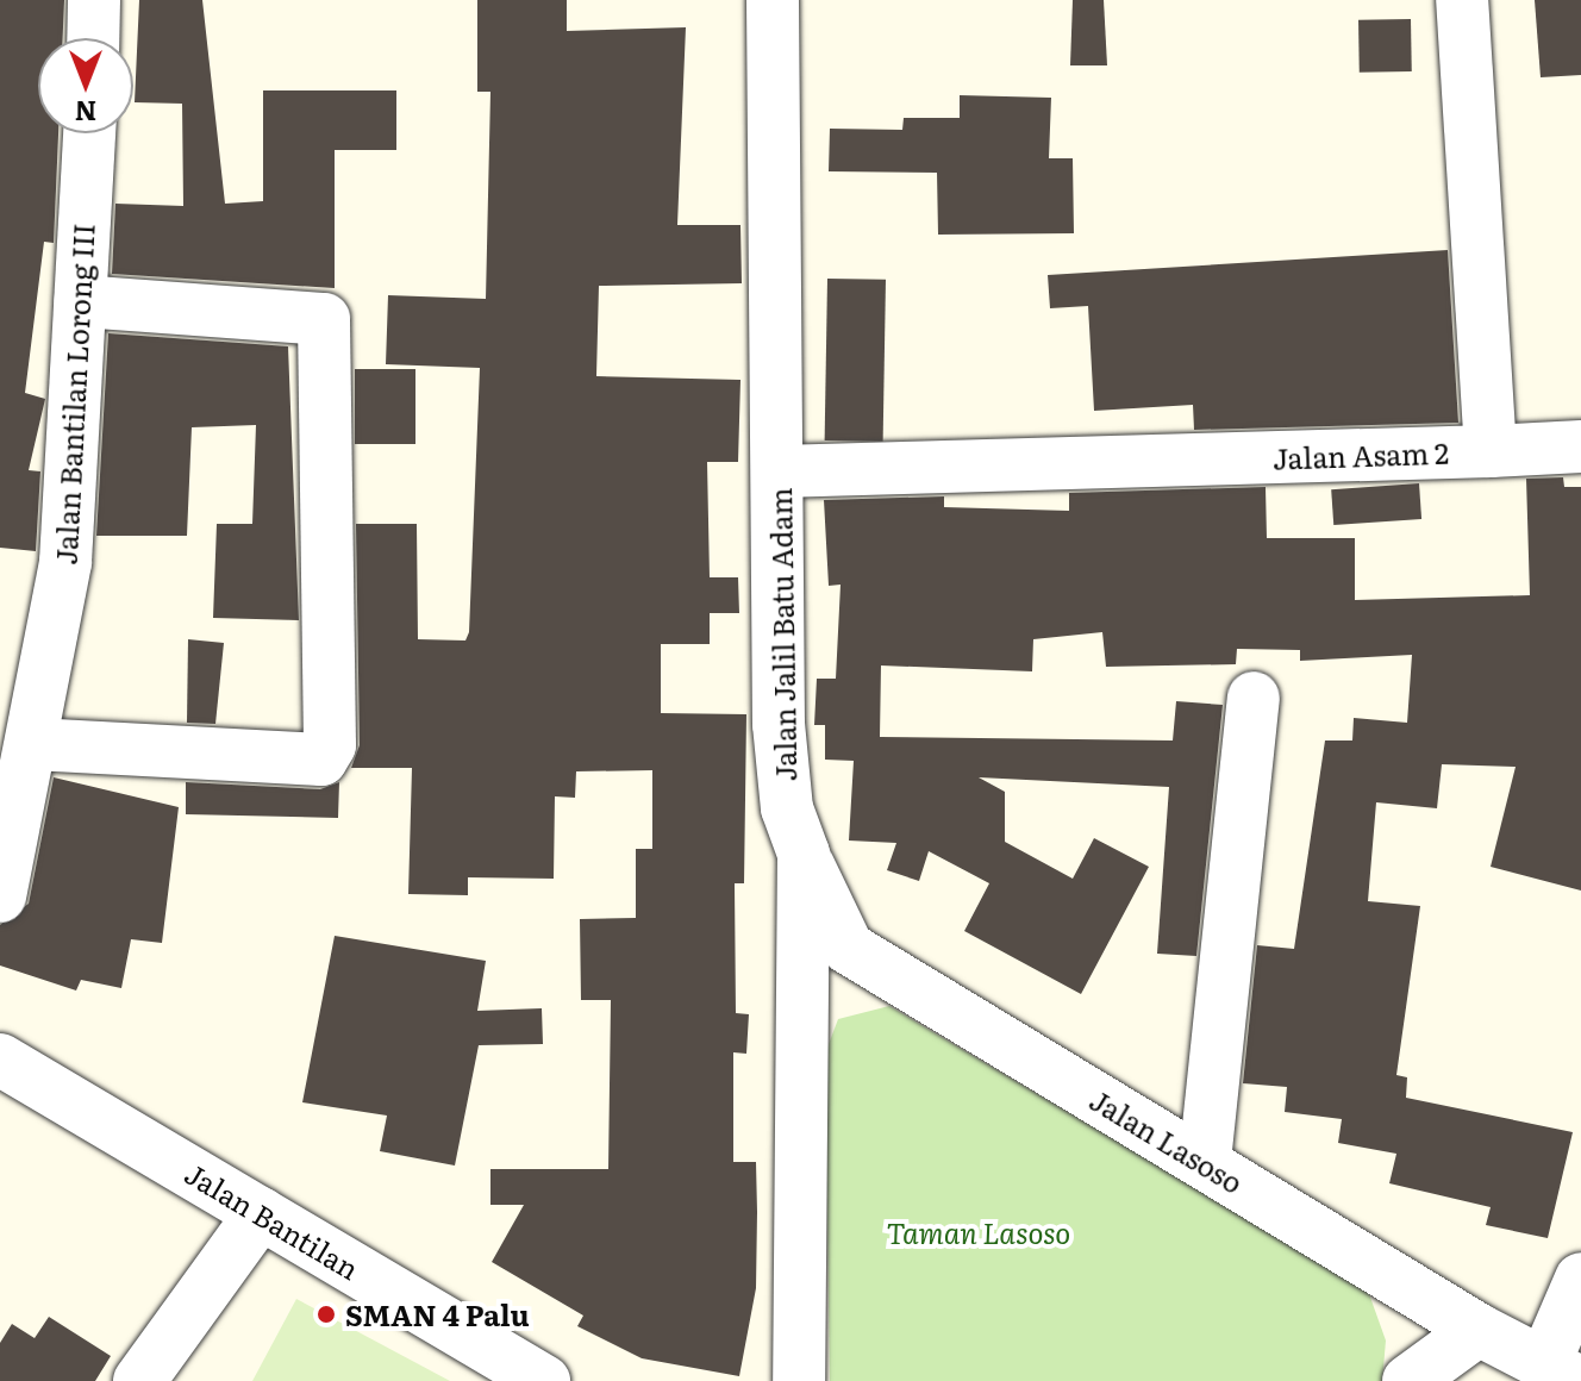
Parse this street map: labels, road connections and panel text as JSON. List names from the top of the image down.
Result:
{
  "streets": {
    "street": [
      "Jalan Bantilan Lorong III",
      "Jalan Asam 2",
      "Jalan Jalil Batu Adam",
      "Jalan Lasoso",
      "Jalan Bantilan"
    ]
  },
  "crossings": [
    ["Jalan Asam 2", "Jalan Jalil Batu Adam"],
    ["Jalan Jalil Batu Adam", "Jalan Lasoso"]
  ],
  "parks": ["Taman Lasoso"],
  "places": ["SMAN 4 Palu"],
  "north": "bottom"
}
